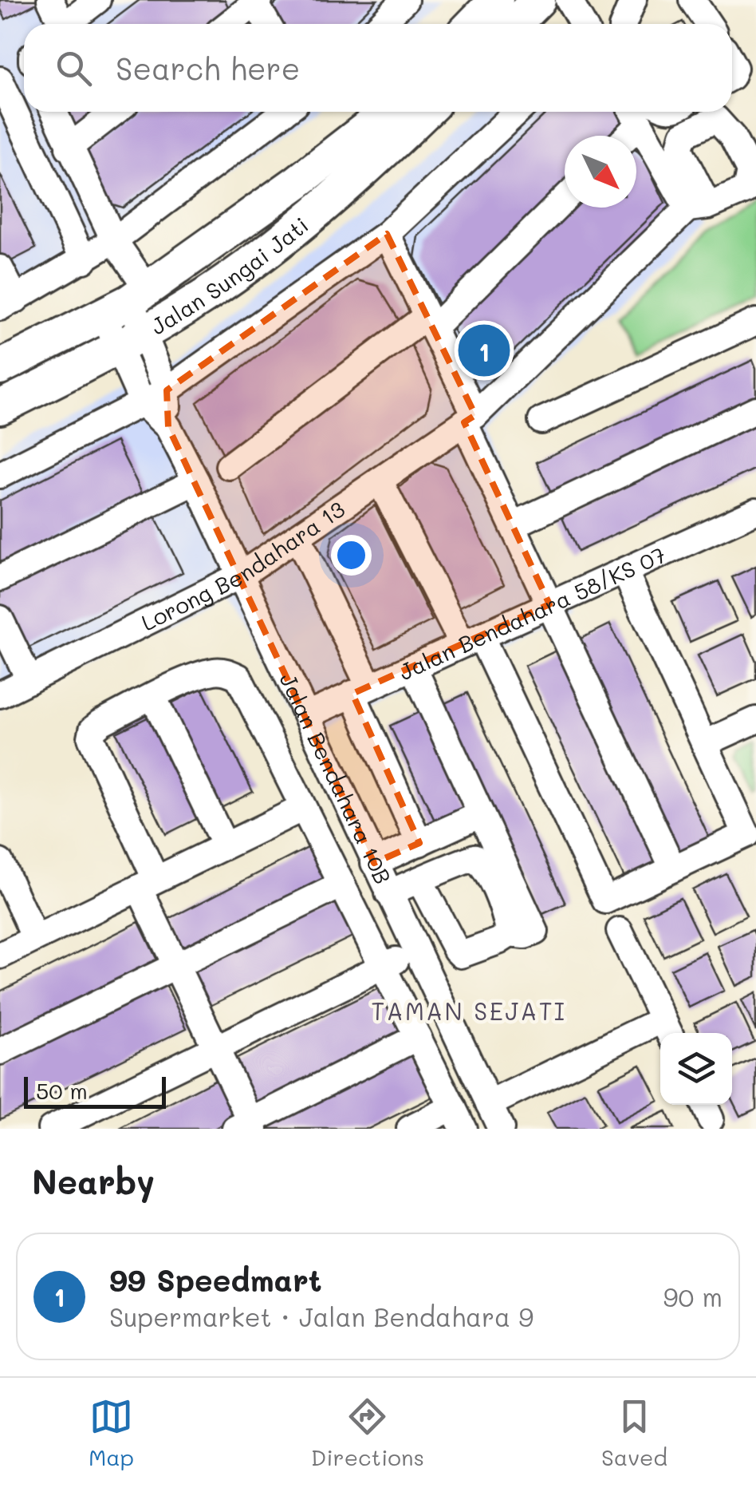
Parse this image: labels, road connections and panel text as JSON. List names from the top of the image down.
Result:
{
  "streets": {
    "main road": ["Jalan Sungai Jati"],
    "street": ["Lorong Bendahara 13", "Jalan Bendahara 58/KS 07", "Jalan Bendahara 10B"]
  },
  "crossings": [
    ["Jalan Sungai Jati", "Jalan Bendahara 10B"],
    ["Lorong Bendahara 13", "Jalan Bendahara 10B"],
    ["Jalan Bendahara 58/KS 07", "Jalan Bendahara 10B"]
  ],
  "districts": ["TAMAN SEJATI"],
  "scale_bar": "50 m",
  "north": "bottom right",
  "page": {
    "search": "Search here",
    "pins": "1",
    "scale": "50 m",
    "heading": "Nearby",
    "list": [
      {
        "mark": "1",
        "name": "99 Speedmart",
        "note": "Supermarket · Jalan Bendahara 9",
        "value": "90 m"
      }
    ],
    "nav": ["Map", "Directions", "Saved"]
  }
}
